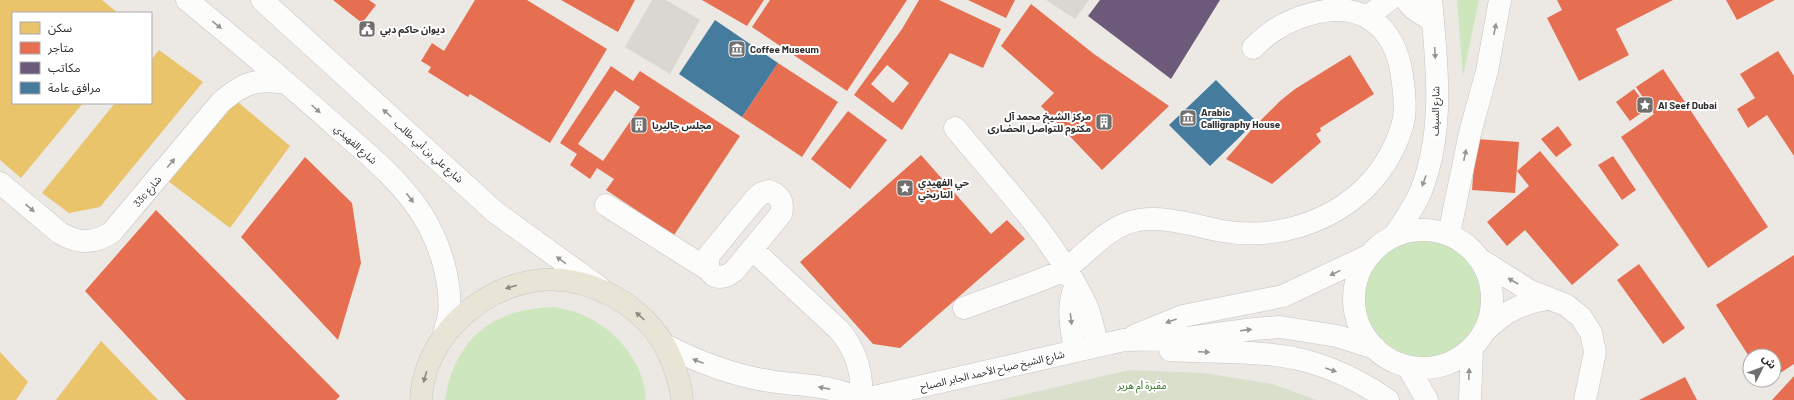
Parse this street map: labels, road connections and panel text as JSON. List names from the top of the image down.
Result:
{
  "streets": {
    "street": [
      "شارع السيف",
      "شارع الفهيدي",
      "شارع علي بن أبي طالب",
      "33c شارع",
      "شارع الشيخ صباح الأحمد الجابر الصباح"
    ]
  },
  "crossings": [
    ["شارع السيف", "شارع الشيخ صباح الأحمد الجابر الصباح"],
    ["شارع الفهيدي", "33c شارع"]
  ],
  "one_way": ["شارع الفهيدي", "شارع علي بن أبي طالب", "33c شارع"],
  "parks": ["مقبرة أم هرير"],
  "places": {
    "public building": ["ديوان حاكم دبي"],
    "museum": ["Coffee Museum", "Arabic Calligraphy House"],
    "place": ["Al Seef Dubai", "حي الفهيدي التاريخي"],
    "building": ["مركز الشيخ محمد آل مكتوم للتواصل الحضارى", "مجلس جاليريا"]
  },
  "legend": [
    "سكن",
    "متاجر",
    "مكاتب",
    "مرافق عامة"
  ],
  "north": "top right"
}
